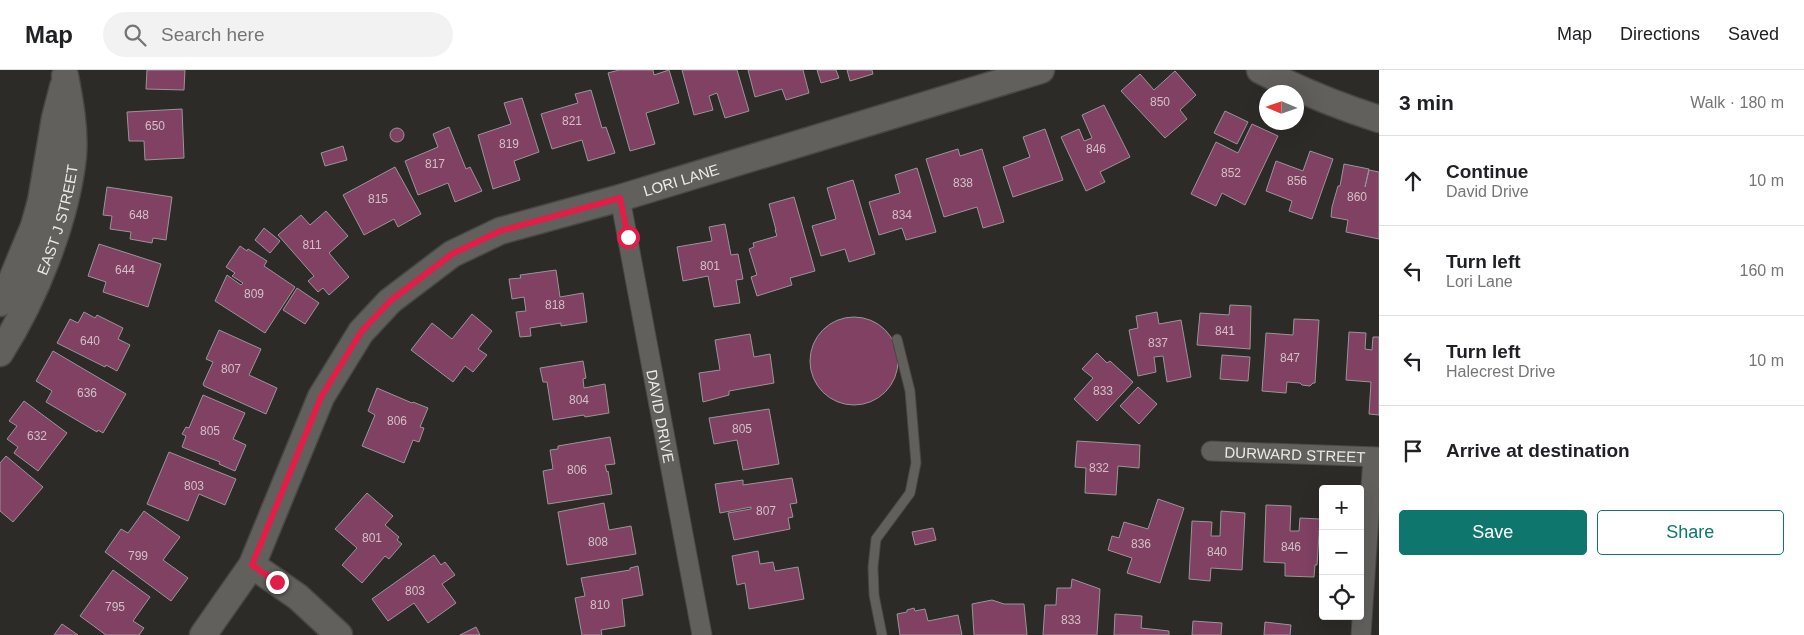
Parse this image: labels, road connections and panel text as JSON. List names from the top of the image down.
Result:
{
  "streets": {
    "street": [
      "LORI LANE",
      "EAST J STREET",
      "DAVID DRIVE",
      "DURWARD STREET"
    ]
  },
  "crossings": [
    ["LORI LANE", "DAVID DRIVE"]
  ],
  "house_numbers": [
    "850",
    "821",
    "650",
    "819",
    "846",
    "817",
    "852",
    "856",
    "838",
    "860",
    "815",
    "648",
    "834",
    "811",
    "801",
    "644",
    "809",
    "818",
    "841",
    "640",
    "837",
    "847",
    "807",
    "833",
    "636",
    "804",
    "806",
    "805",
    "805",
    "632",
    "832",
    "806",
    "803",
    "807",
    "801",
    "808",
    "836",
    "846",
    "840",
    "799",
    "803",
    "810",
    "795",
    "833"
  ],
  "north": "left",
  "page": {
    "header": "Map",
    "search": "Search here",
    "nav": ["Map", "Directions", "Saved"],
    "heading": ["3 min", "Walk · 180 m"],
    "list": [
      ["Continue", "David Drive", "10 m"],
      ["Turn left", "Lori Lane", "160 m"],
      ["Turn left", "Halecrest Drive", "10 m"],
      "Arrive at destination"
    ],
    "map_buttons": ["+", "−"],
    "buttons": ["Save", "Share"]
  }
}
